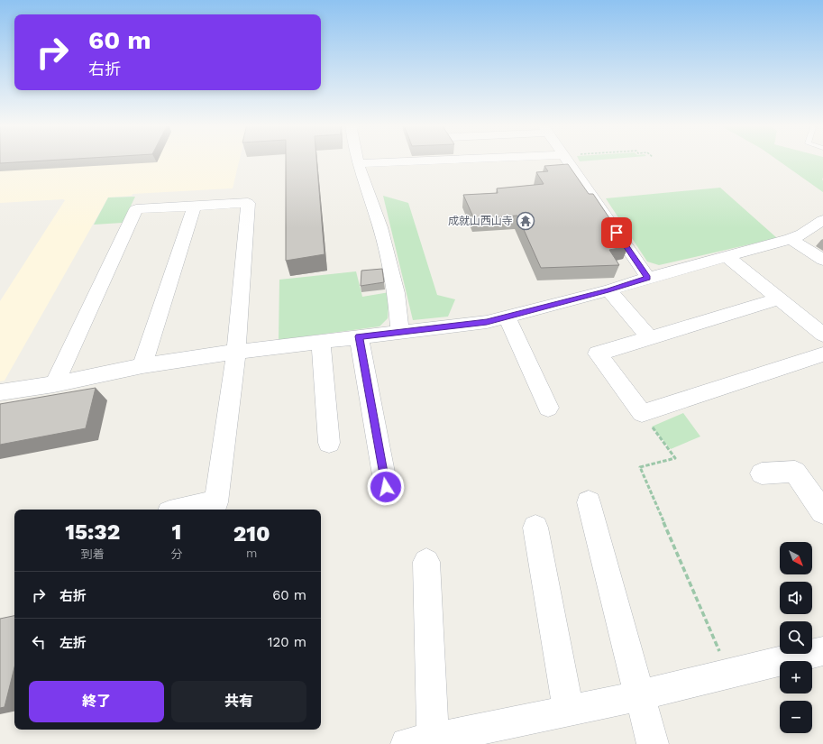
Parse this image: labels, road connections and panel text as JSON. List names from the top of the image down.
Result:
{
  "places": {
    "temple": ["成就山西山寺"]
  },
  "north": "bottom right",
  "page": {
    "turn": ["60 m", "右折"],
    "eta": [
      "15:32",
      "到着",
      "1",
      "分",
      "210",
      "m"
    ],
    "map_buttons": ["+", "−"],
    "list": [
      {
        "name": "右折",
        "value": "60 m"
      },
      {
        "name": "左折",
        "value": "120 m"
      }
    ],
    "buttons": ["終了", "共有"]
  }
}
